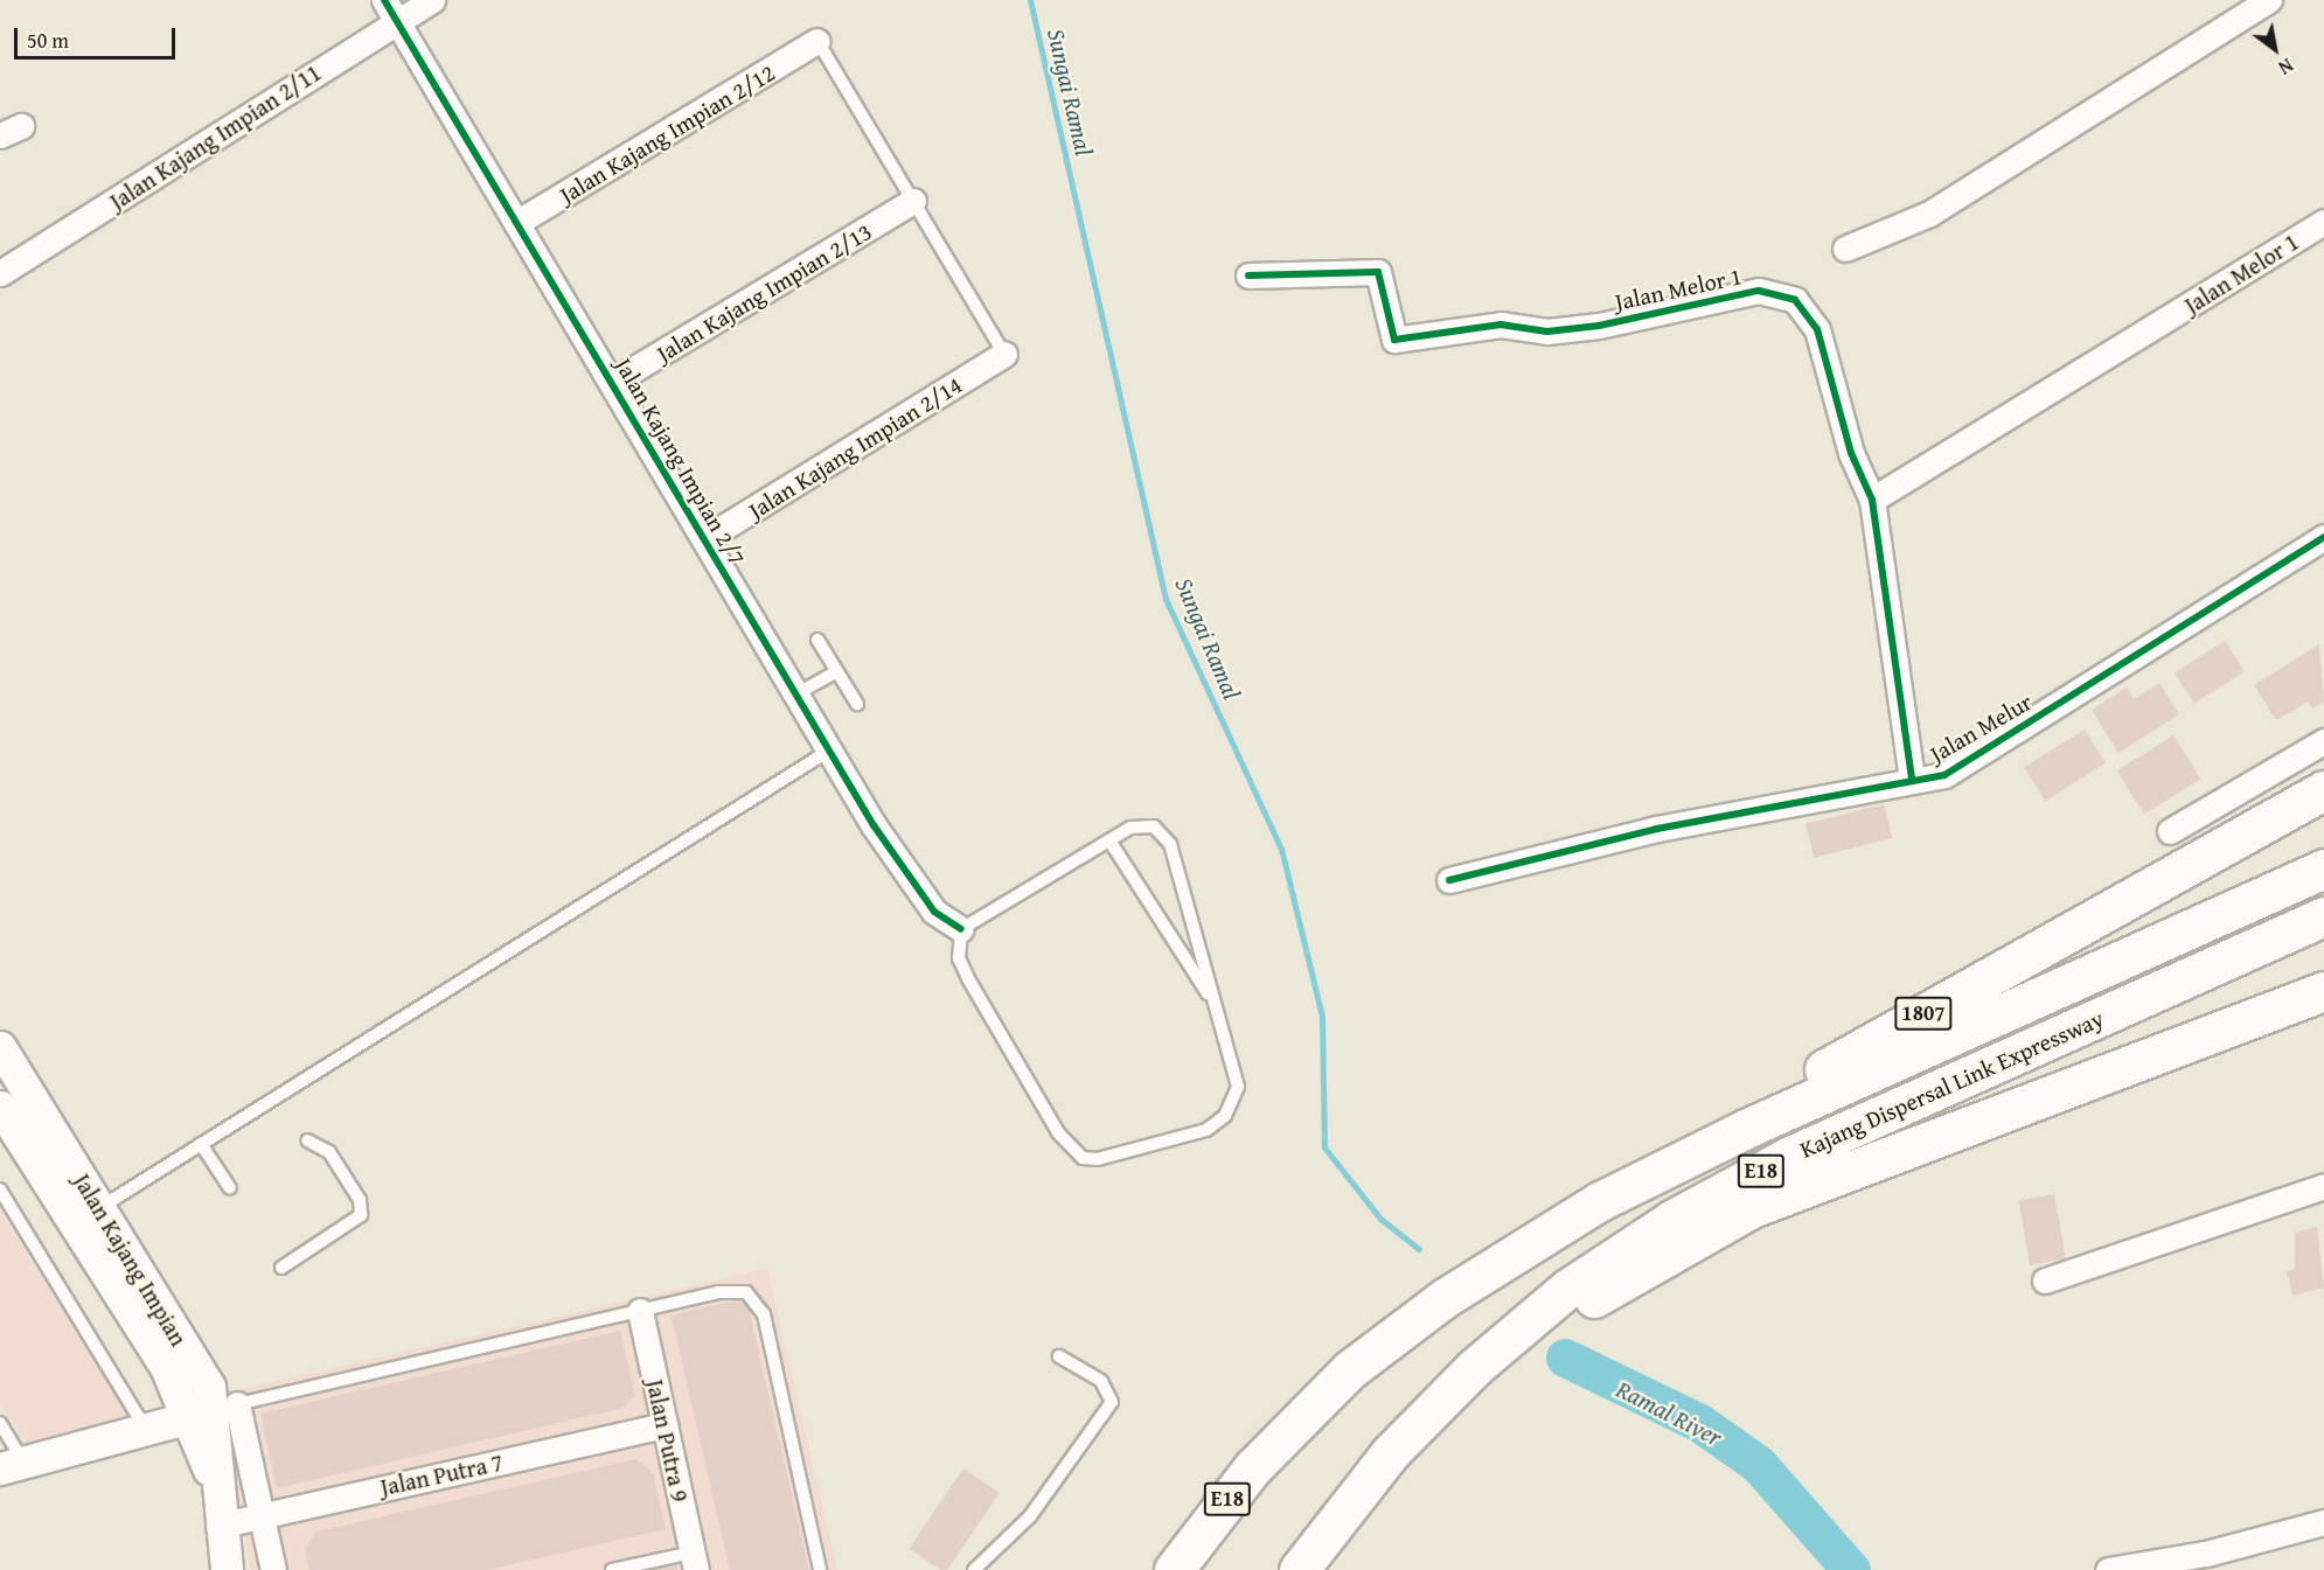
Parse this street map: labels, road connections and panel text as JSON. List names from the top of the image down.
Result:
{
  "streets": {
    "highway": ["1807", "Kajang Dispersal Link Expressway", "E18"],
    "street": [
      "Jalan Kajang Impian 2/12",
      "Jalan Kajang Impian 2/11",
      "Jalan Melor 1",
      "Jalan Kajang Impian 2/13",
      "Jalan Kajang Impian 2/14",
      "Jalan Kajang Impian 2/7",
      "Jalan Melur",
      "Jalan Kajang Impian",
      "Jalan Putra 9",
      "Jalan Putra 7"
    ]
  },
  "crossings": [
    ["Jalan Kajang Impian 2/12", "Jalan Kajang Impian 2/7"],
    ["Jalan Kajang Impian 2/11", "Jalan Kajang Impian 2/7"],
    ["Jalan Melor 1", "Jalan Melur"],
    ["Jalan Kajang Impian 2/13", "Jalan Kajang Impian 2/7"],
    ["Jalan Kajang Impian 2/14", "Jalan Kajang Impian 2/7"],
    ["Jalan Kajang Impian", "Jalan Putra 7"],
    ["Jalan Putra 9", "Jalan Putra 7"]
  ],
  "water": ["Sungai Ramal", "Ramal River"],
  "scale_bar": "50 m",
  "north": "bottom right"
}
